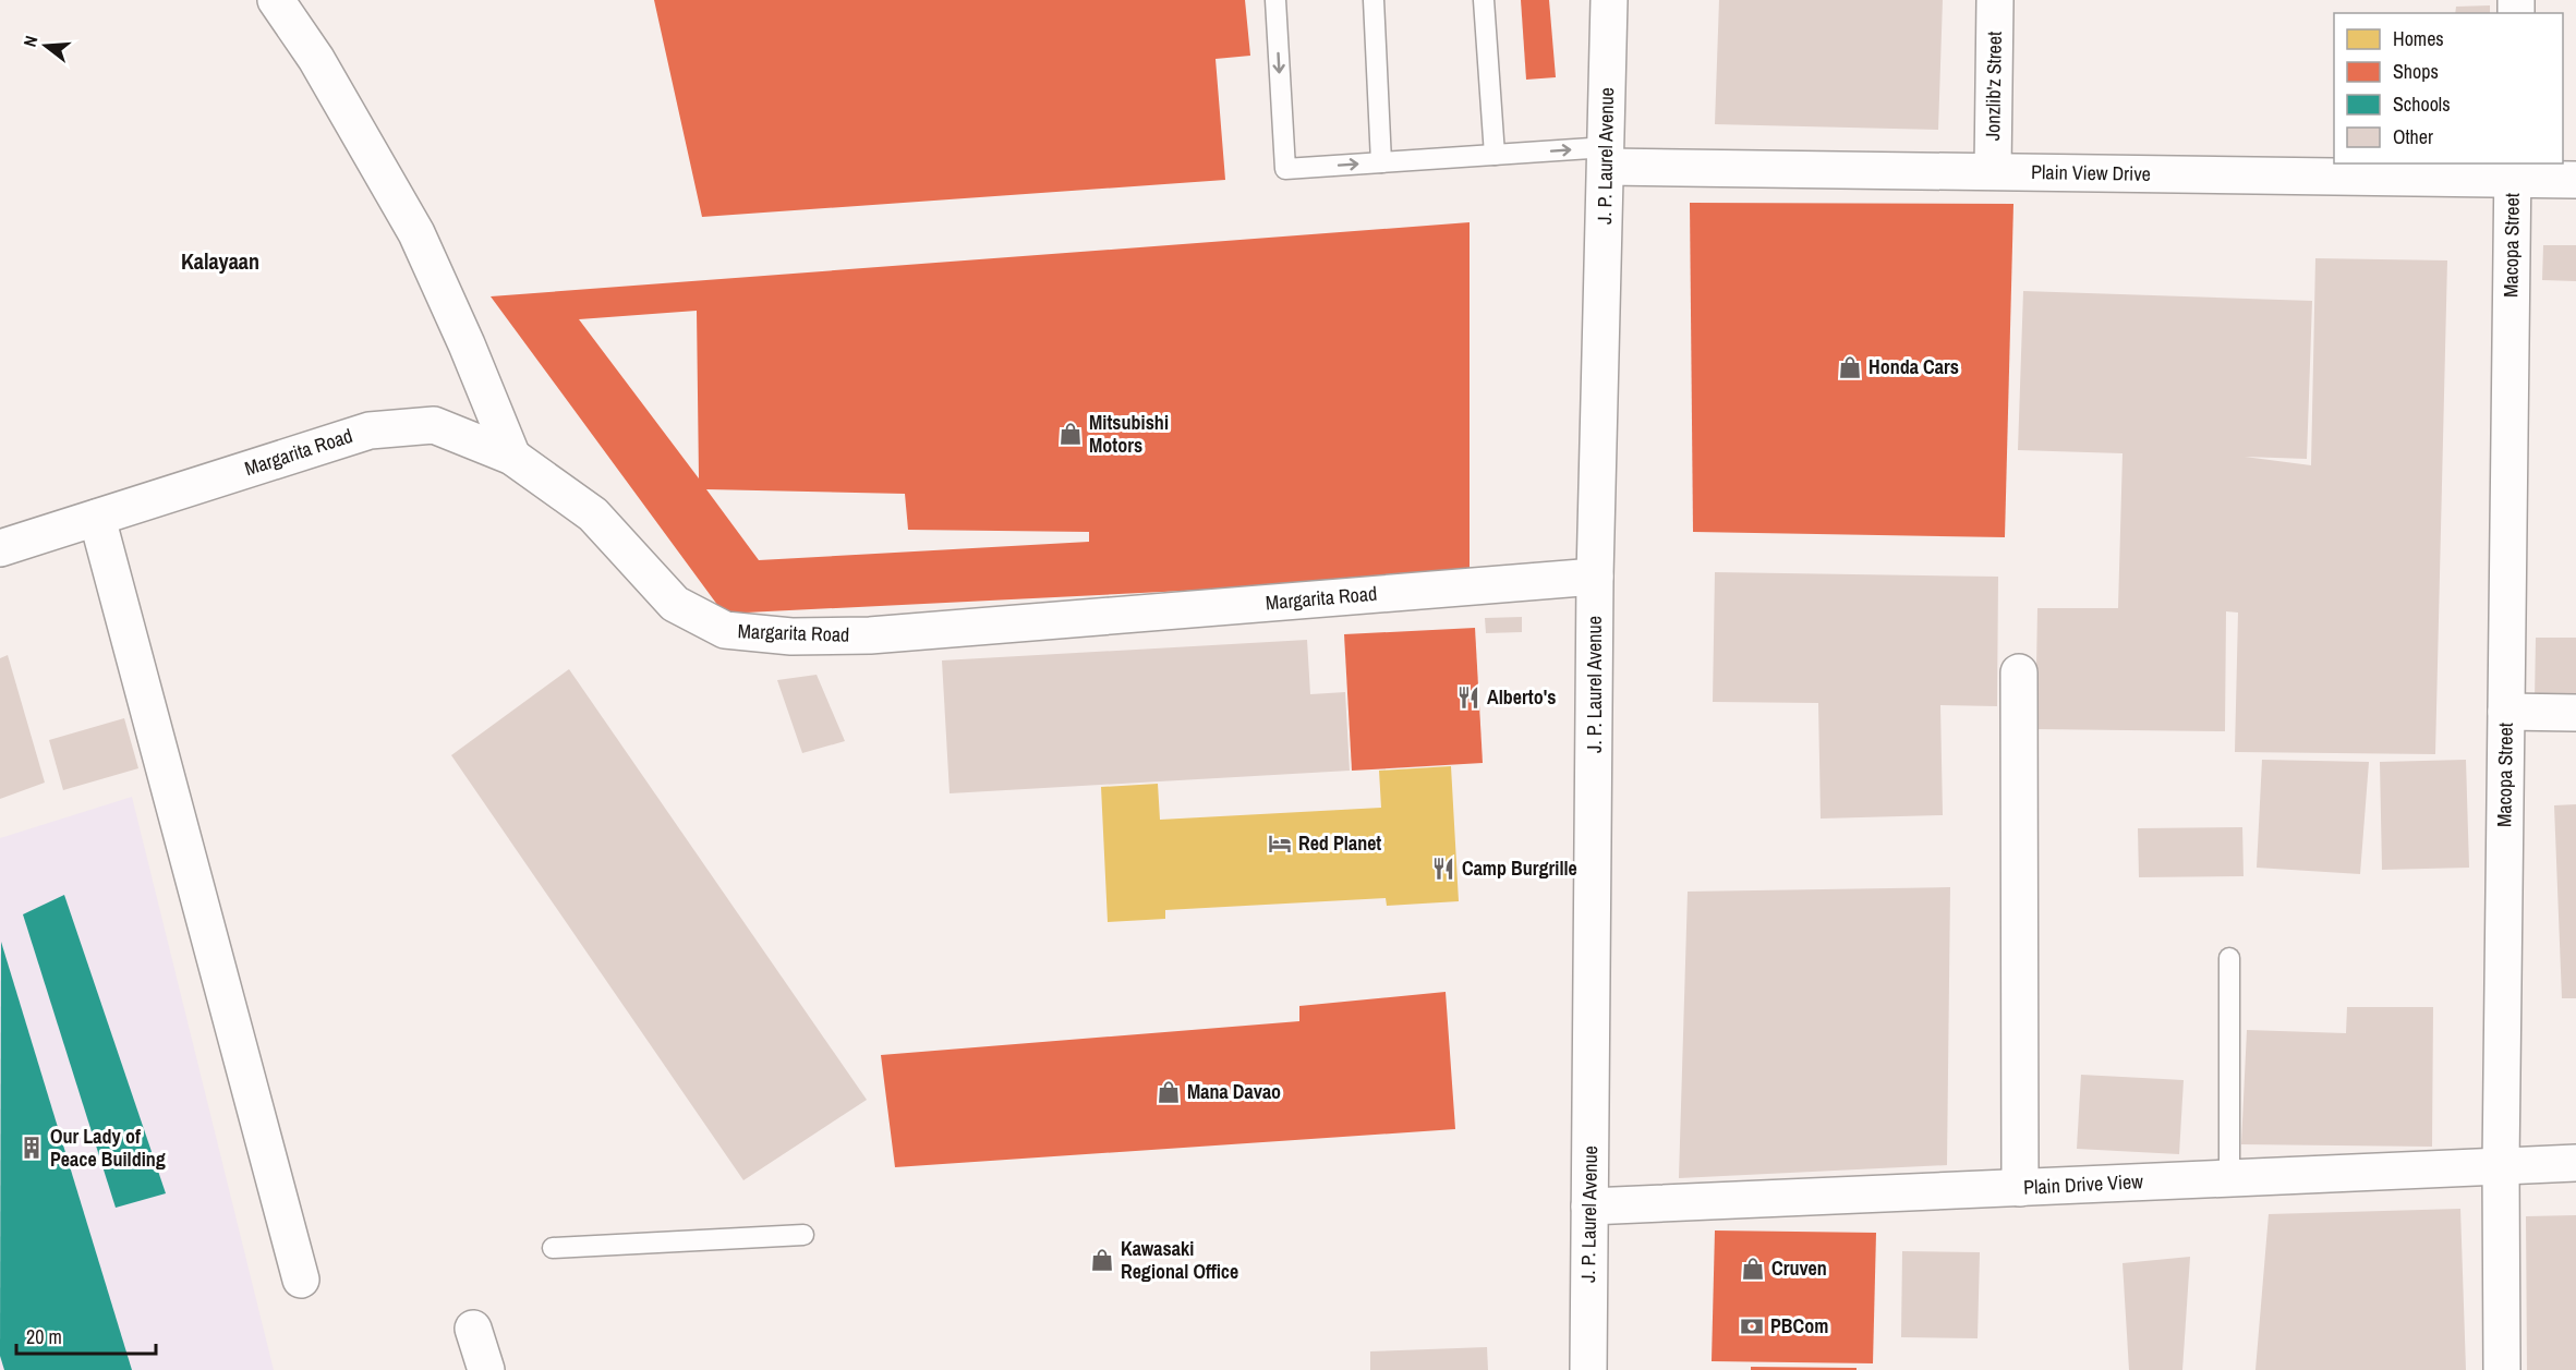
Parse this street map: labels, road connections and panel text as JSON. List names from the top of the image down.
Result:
{
  "streets": {
    "street": [
      "Jonzlib'z Street",
      "J. P. Laurel Avenue",
      "Plain View Drive",
      "Macopa Street",
      "Margarita Road",
      "Plain Drive View"
    ]
  },
  "crossings": [
    ["Jonzlib'z Street", "Plain View Drive"],
    ["J. P. Laurel Avenue", "Plain View Drive"],
    ["J. P. Laurel Avenue", "Margarita Road"],
    ["J. P. Laurel Avenue", "Plain Drive View"],
    ["Plain View Drive", "Macopa Street"],
    ["Macopa Street", "Plain Drive View"]
  ],
  "districts": ["Kalayaan"],
  "places": {
    "shop": [
      "Honda Cars",
      "Mitsubishi Motors",
      "Mana Davao",
      "Kawasaki Regional Office",
      "Cruven"
    ],
    "restaurant": ["Alberto's", "Camp Burgrille"],
    "hotel": ["Red Planet"],
    "building": ["Our Lady of Peace Building"],
    "bank": ["PBCom"]
  },
  "legend": [
    "Homes",
    "Shops",
    "Schools",
    "Other"
  ],
  "scale_bar": "20 m",
  "north": "left"
}
